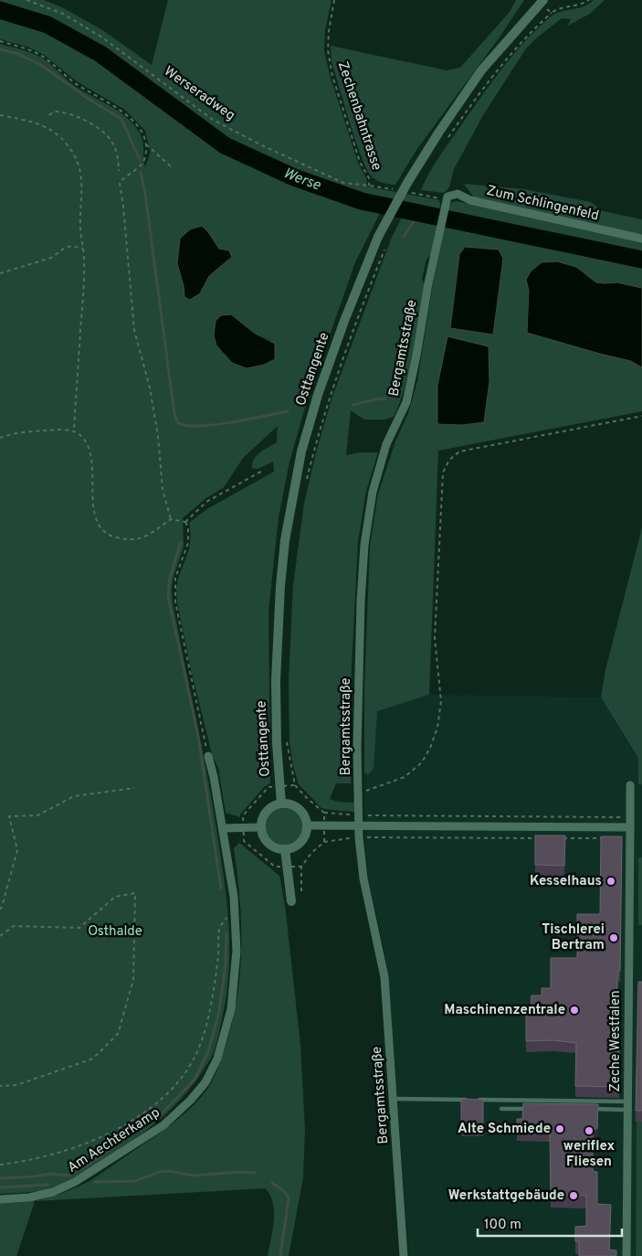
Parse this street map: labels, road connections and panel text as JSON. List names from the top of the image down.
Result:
{
  "streets": {
    "street": [
      "Zum Schlingenfeld",
      "Bergamtsstraße",
      "Osttangente",
      "Zeche Westfalen",
      "Am Aechterkamp"
    ],
    "path": ["Werseradweg", "Zechenbahntrasse"]
  },
  "crossings": [
    ["Werseradweg", "Zechenbahntrasse"],
    ["Zum Schlingenfeld", "Bergamtsstraße"]
  ],
  "water": ["Werse"],
  "parks": ["Osthalde"],
  "places": [
    "Kesselhaus",
    "Tischlerei Bertram",
    "Maschinenzentrale",
    "Alte Schmiede",
    "weriflex Fliesen",
    "Werkstattgebäude"
  ],
  "scale_bar": "100 m"
}
